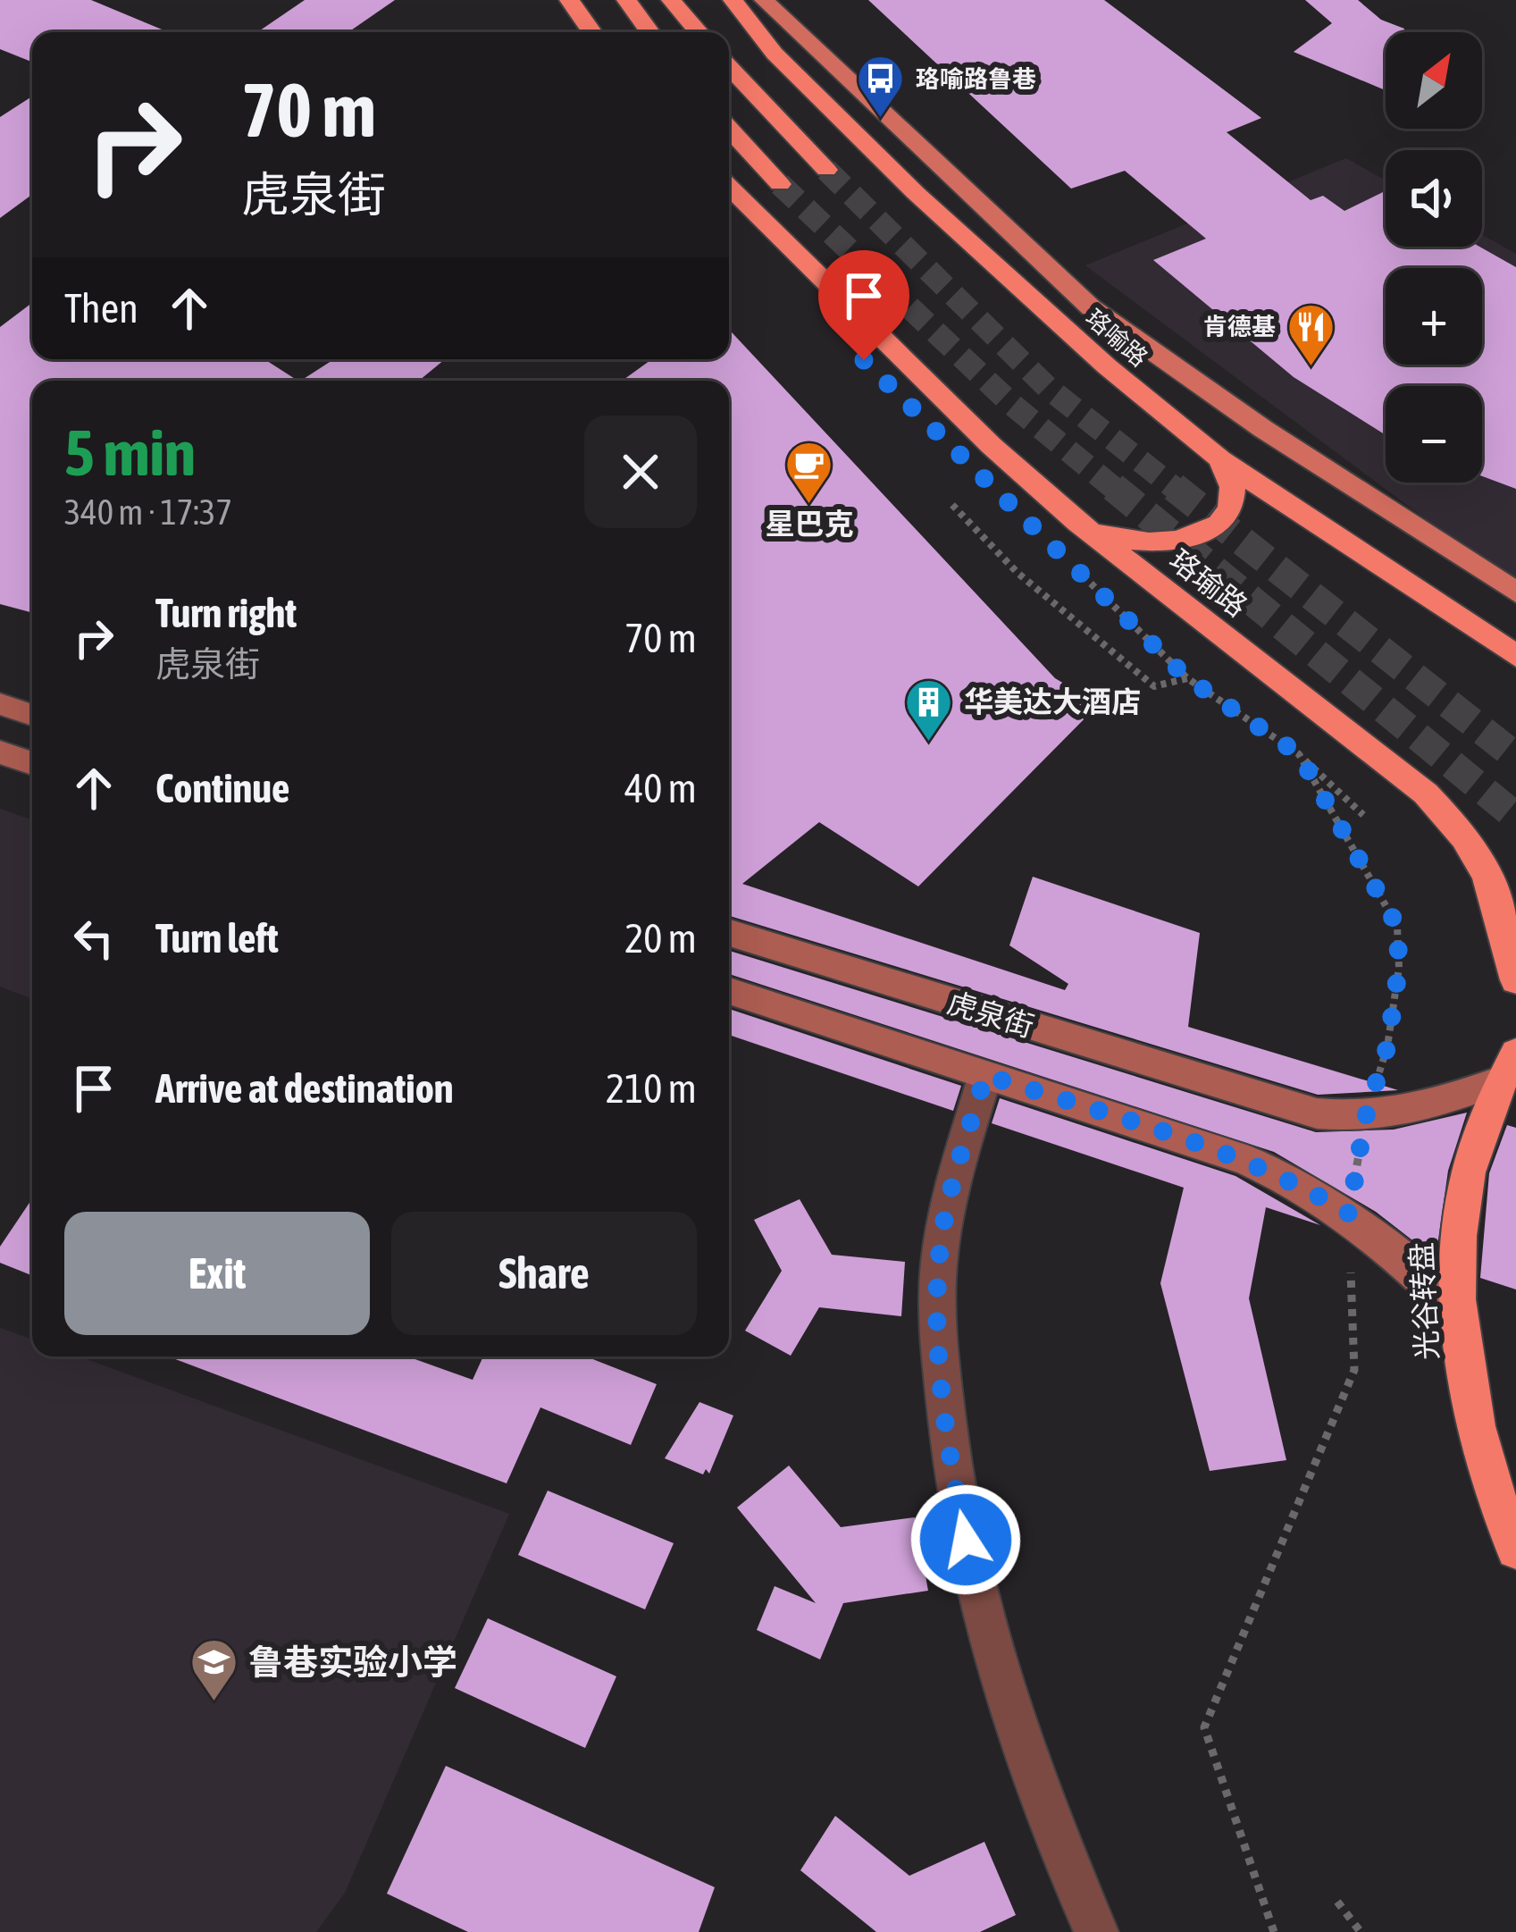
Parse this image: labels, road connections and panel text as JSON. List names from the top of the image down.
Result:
{
  "streets": {
    "highway": ["珞喻路", "珞瑜路", "光谷转盘"],
    "main road": ["虎泉街"]
  },
  "crossings": [
    ["虎泉街", "光谷转盘"]
  ],
  "places": {
    "bus stop": ["珞喻路鲁巷"],
    "restaurant": ["肯德基"],
    "cafe": ["星巴克"],
    "building": ["华美达大酒店"],
    "school or university": ["鲁巷实验小学"]
  },
  "north": "top right",
  "page": {
    "map_buttons": ["+", "−"],
    "turn": ["70 m", "虎泉街"],
    "then": "Then",
    "heading": ["5 min", "340 m · 17:37"],
    "list": [
      {
        "name": "Turn right",
        "note": "虎泉街",
        "value": "70 m"
      },
      {
        "name": "Continue",
        "value": "40 m"
      },
      {
        "name": "Turn left",
        "value": "20 m"
      },
      {
        "name": "Arrive at destination",
        "value": "210 m"
      }
    ],
    "buttons": ["Exit", "Share"]
  }
}
